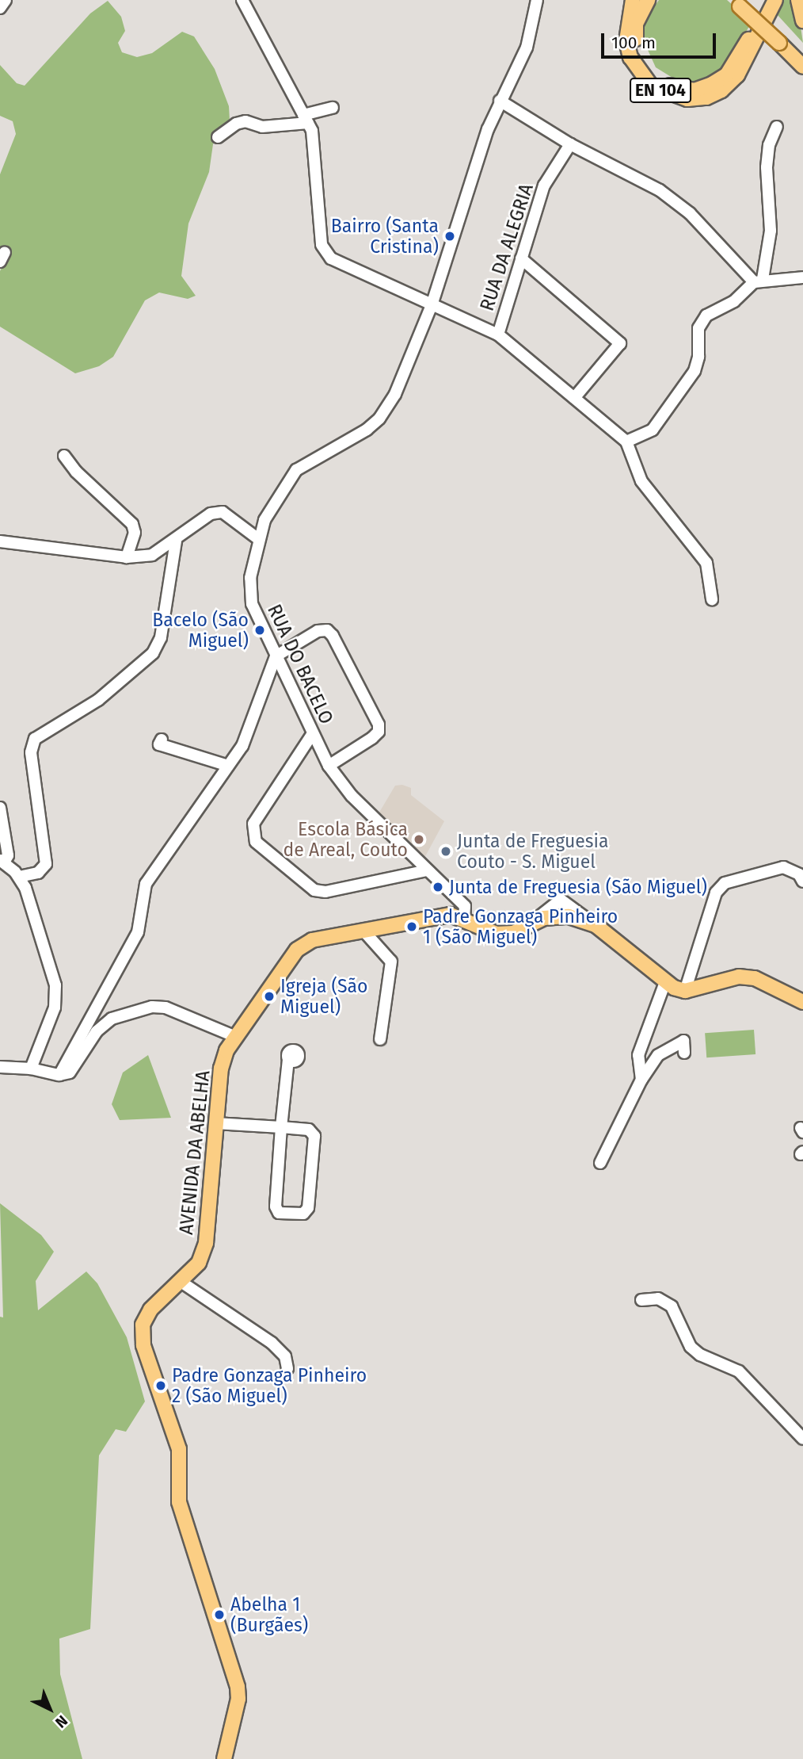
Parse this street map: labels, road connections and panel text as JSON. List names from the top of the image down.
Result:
{
  "streets": {
    "main road": ["EN 104", "AVENIDA DA ABELHA"],
    "street": ["RUA DA ALEGRIA", "RUA DO BACELO"]
  },
  "crossings": [
    ["RUA DO BACELO", "AVENIDA DA ABELHA"]
  ],
  "places": [
    "Bairro (Santa Cristina)",
    "Bacelo (São Miguel)",
    "Escola Básica de Areal, Couto",
    "Junta de Freguesia Couto - S. Miguel",
    "Junta de Freguesia (São Miguel)",
    "Padre Gonzaga Pinheiro 1 (São Miguel)",
    "Igreja (São Miguel)",
    "Padre Gonzaga Pinheiro 2 (São Miguel)",
    "Abelha 1 (Burgães)"
  ],
  "scale_bar": "100 m",
  "north": "bottom right"
}
